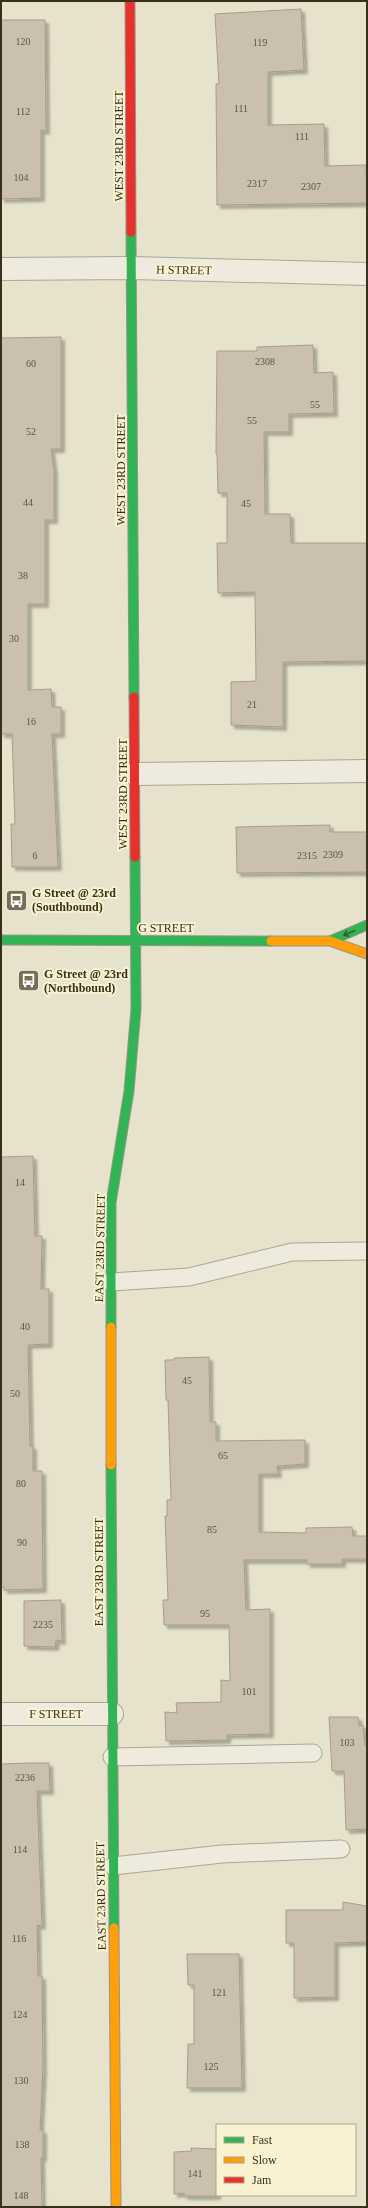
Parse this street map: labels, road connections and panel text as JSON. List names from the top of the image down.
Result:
{
  "streets": {
    "street": [
      "WEST 23RD STREET",
      "H STREET",
      "G STREET",
      "EAST 23RD STREET",
      "F STREET"
    ]
  },
  "crossings": [
    ["WEST 23RD STREET", "H STREET"],
    ["WEST 23RD STREET", "G STREET"],
    ["WEST 23RD STREET", "EAST 23RD STREET"],
    ["G STREET", "EAST 23RD STREET"],
    ["EAST 23RD STREET", "F STREET"]
  ],
  "places": {
    "bus stop": ["G Street @ 23rd (Southbound)", "G Street @ 23rd (Northbound)"]
  },
  "house_numbers": [
    "120",
    "119",
    "111",
    "112",
    "111",
    "104",
    "2317",
    "2307",
    "2308",
    "60",
    "55",
    "55",
    "52",
    "44",
    "45",
    "38",
    "30",
    "21",
    "16",
    "2309",
    "6",
    "2315",
    "14",
    "40",
    "45",
    "50",
    "65",
    "80",
    "85",
    "90",
    "95",
    "2235",
    "101",
    "103",
    "2236",
    "114",
    "116",
    "121",
    "124",
    "125",
    "130",
    "138",
    "141",
    "148"
  ],
  "legend": ["Fast", "Slow", "Jam"]
}
